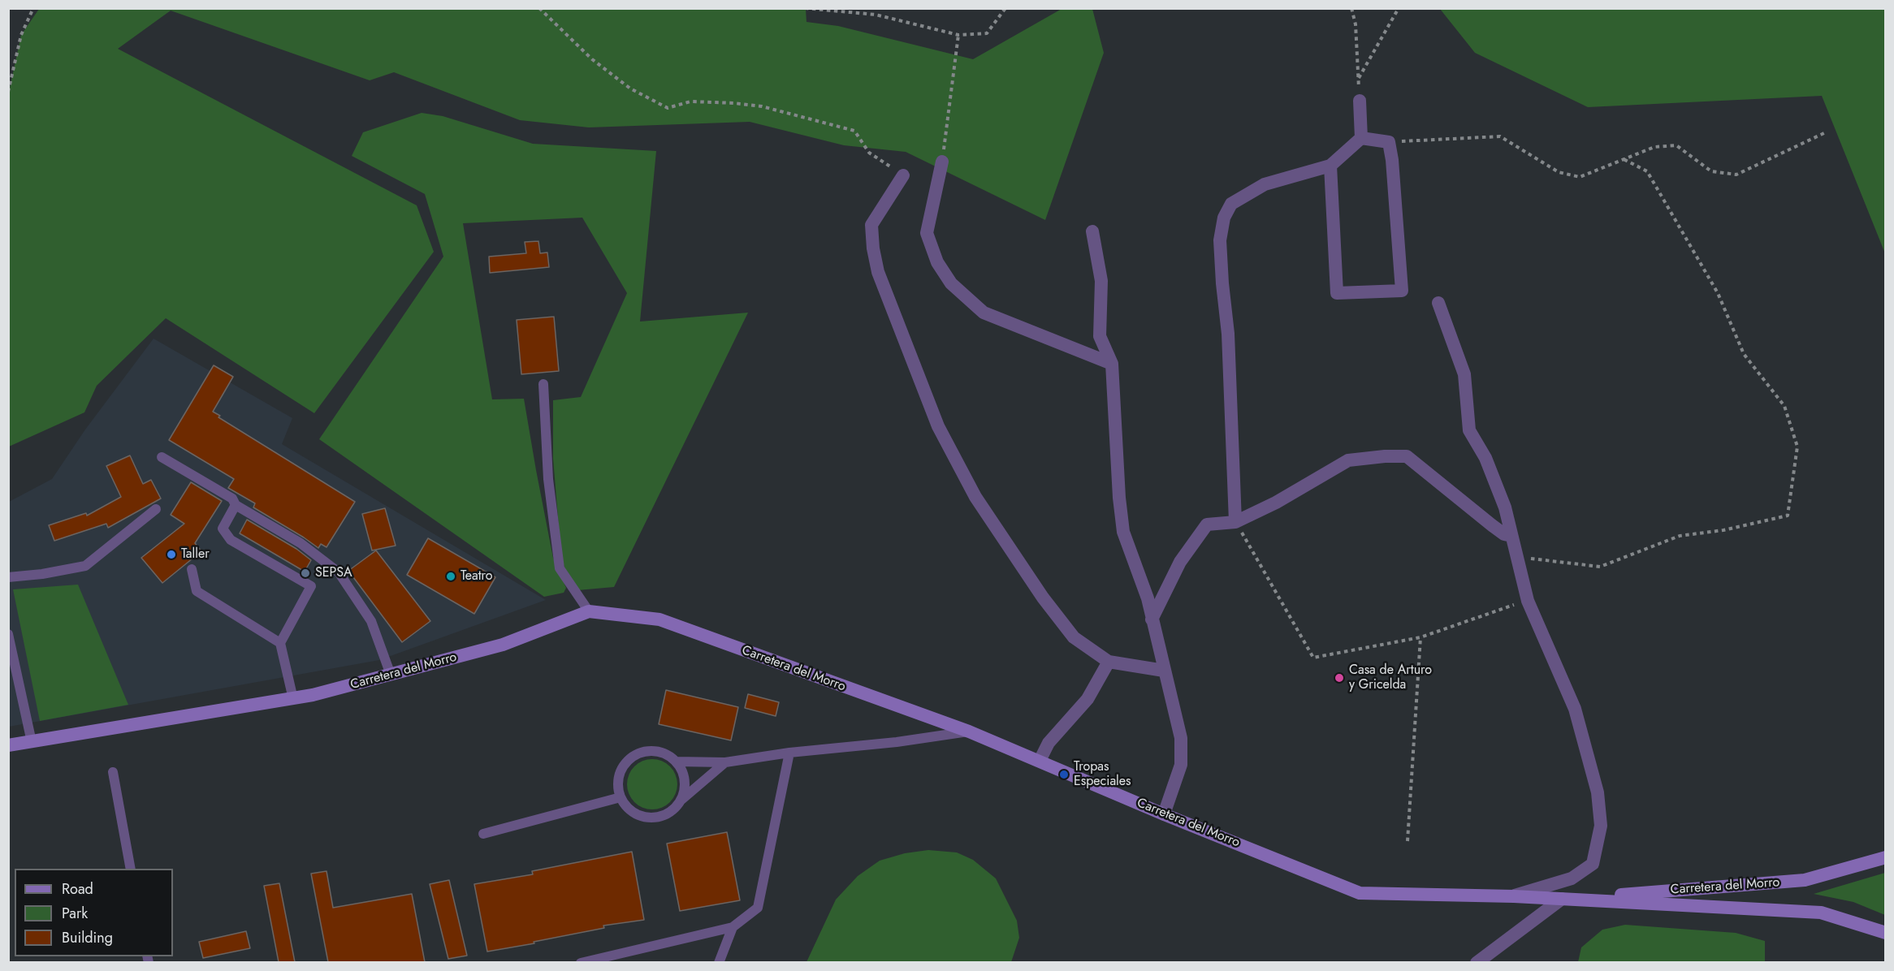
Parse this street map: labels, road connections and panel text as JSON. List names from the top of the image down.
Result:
{
  "streets": {
    "main road": ["Carretera del Morro"]
  },
  "places": [
    "Taller",
    "SEPSA",
    "Teatro",
    "Casa de Arturo y Gricelda",
    "Tropas Especiales"
  ],
  "legend": ["Road", "Park", "Building"]
}
